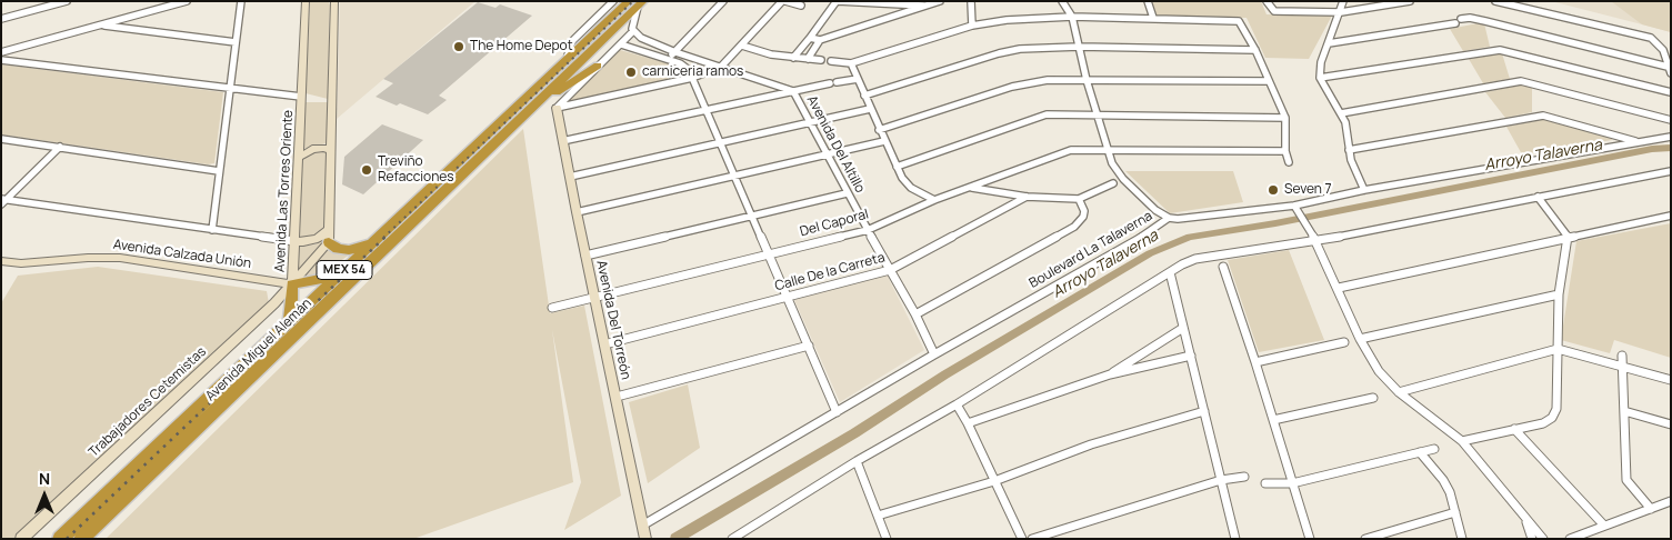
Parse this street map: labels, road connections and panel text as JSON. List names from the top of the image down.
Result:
{
  "streets": {
    "highway": ["MEX 54", "Avenida Miguel Alemán"],
    "street": [
      "Avenida Del Altillo",
      "Avenida Las Torres Oriente",
      "Del Caporal",
      "Boulevard La Talaverna",
      "Avenida Calzada Unión",
      "Calle De la Carreta",
      "Avenida Del Torreón",
      "Trabajadores Cetemistas"
    ]
  },
  "crossings": [
    ["Avenida Del Altillo", "Del Caporal"],
    ["Avenida Del Altillo", "Boulevard La Talaverna"],
    ["Avenida Del Altillo", "Calle De la Carreta"],
    ["Avenida Las Torres Oriente", "Avenida Calzada Unión"],
    ["Avenida Las Torres Oriente", "Trabajadores Cetemistas"],
    ["Del Caporal", "Avenida Del Torreón"],
    ["Boulevard La Talaverna", "Avenida Del Torreón"],
    ["Avenida Calzada Unión", "Trabajadores Cetemistas"],
    ["Calle De la Carreta", "Avenida Del Torreón"]
  ],
  "water": ["Arroyo Talaverna"],
  "places": [
    "The Home Depot",
    "carniceria ramos",
    "Treviño Refacciones",
    "Seven 7"
  ],
  "north": "top"
}
